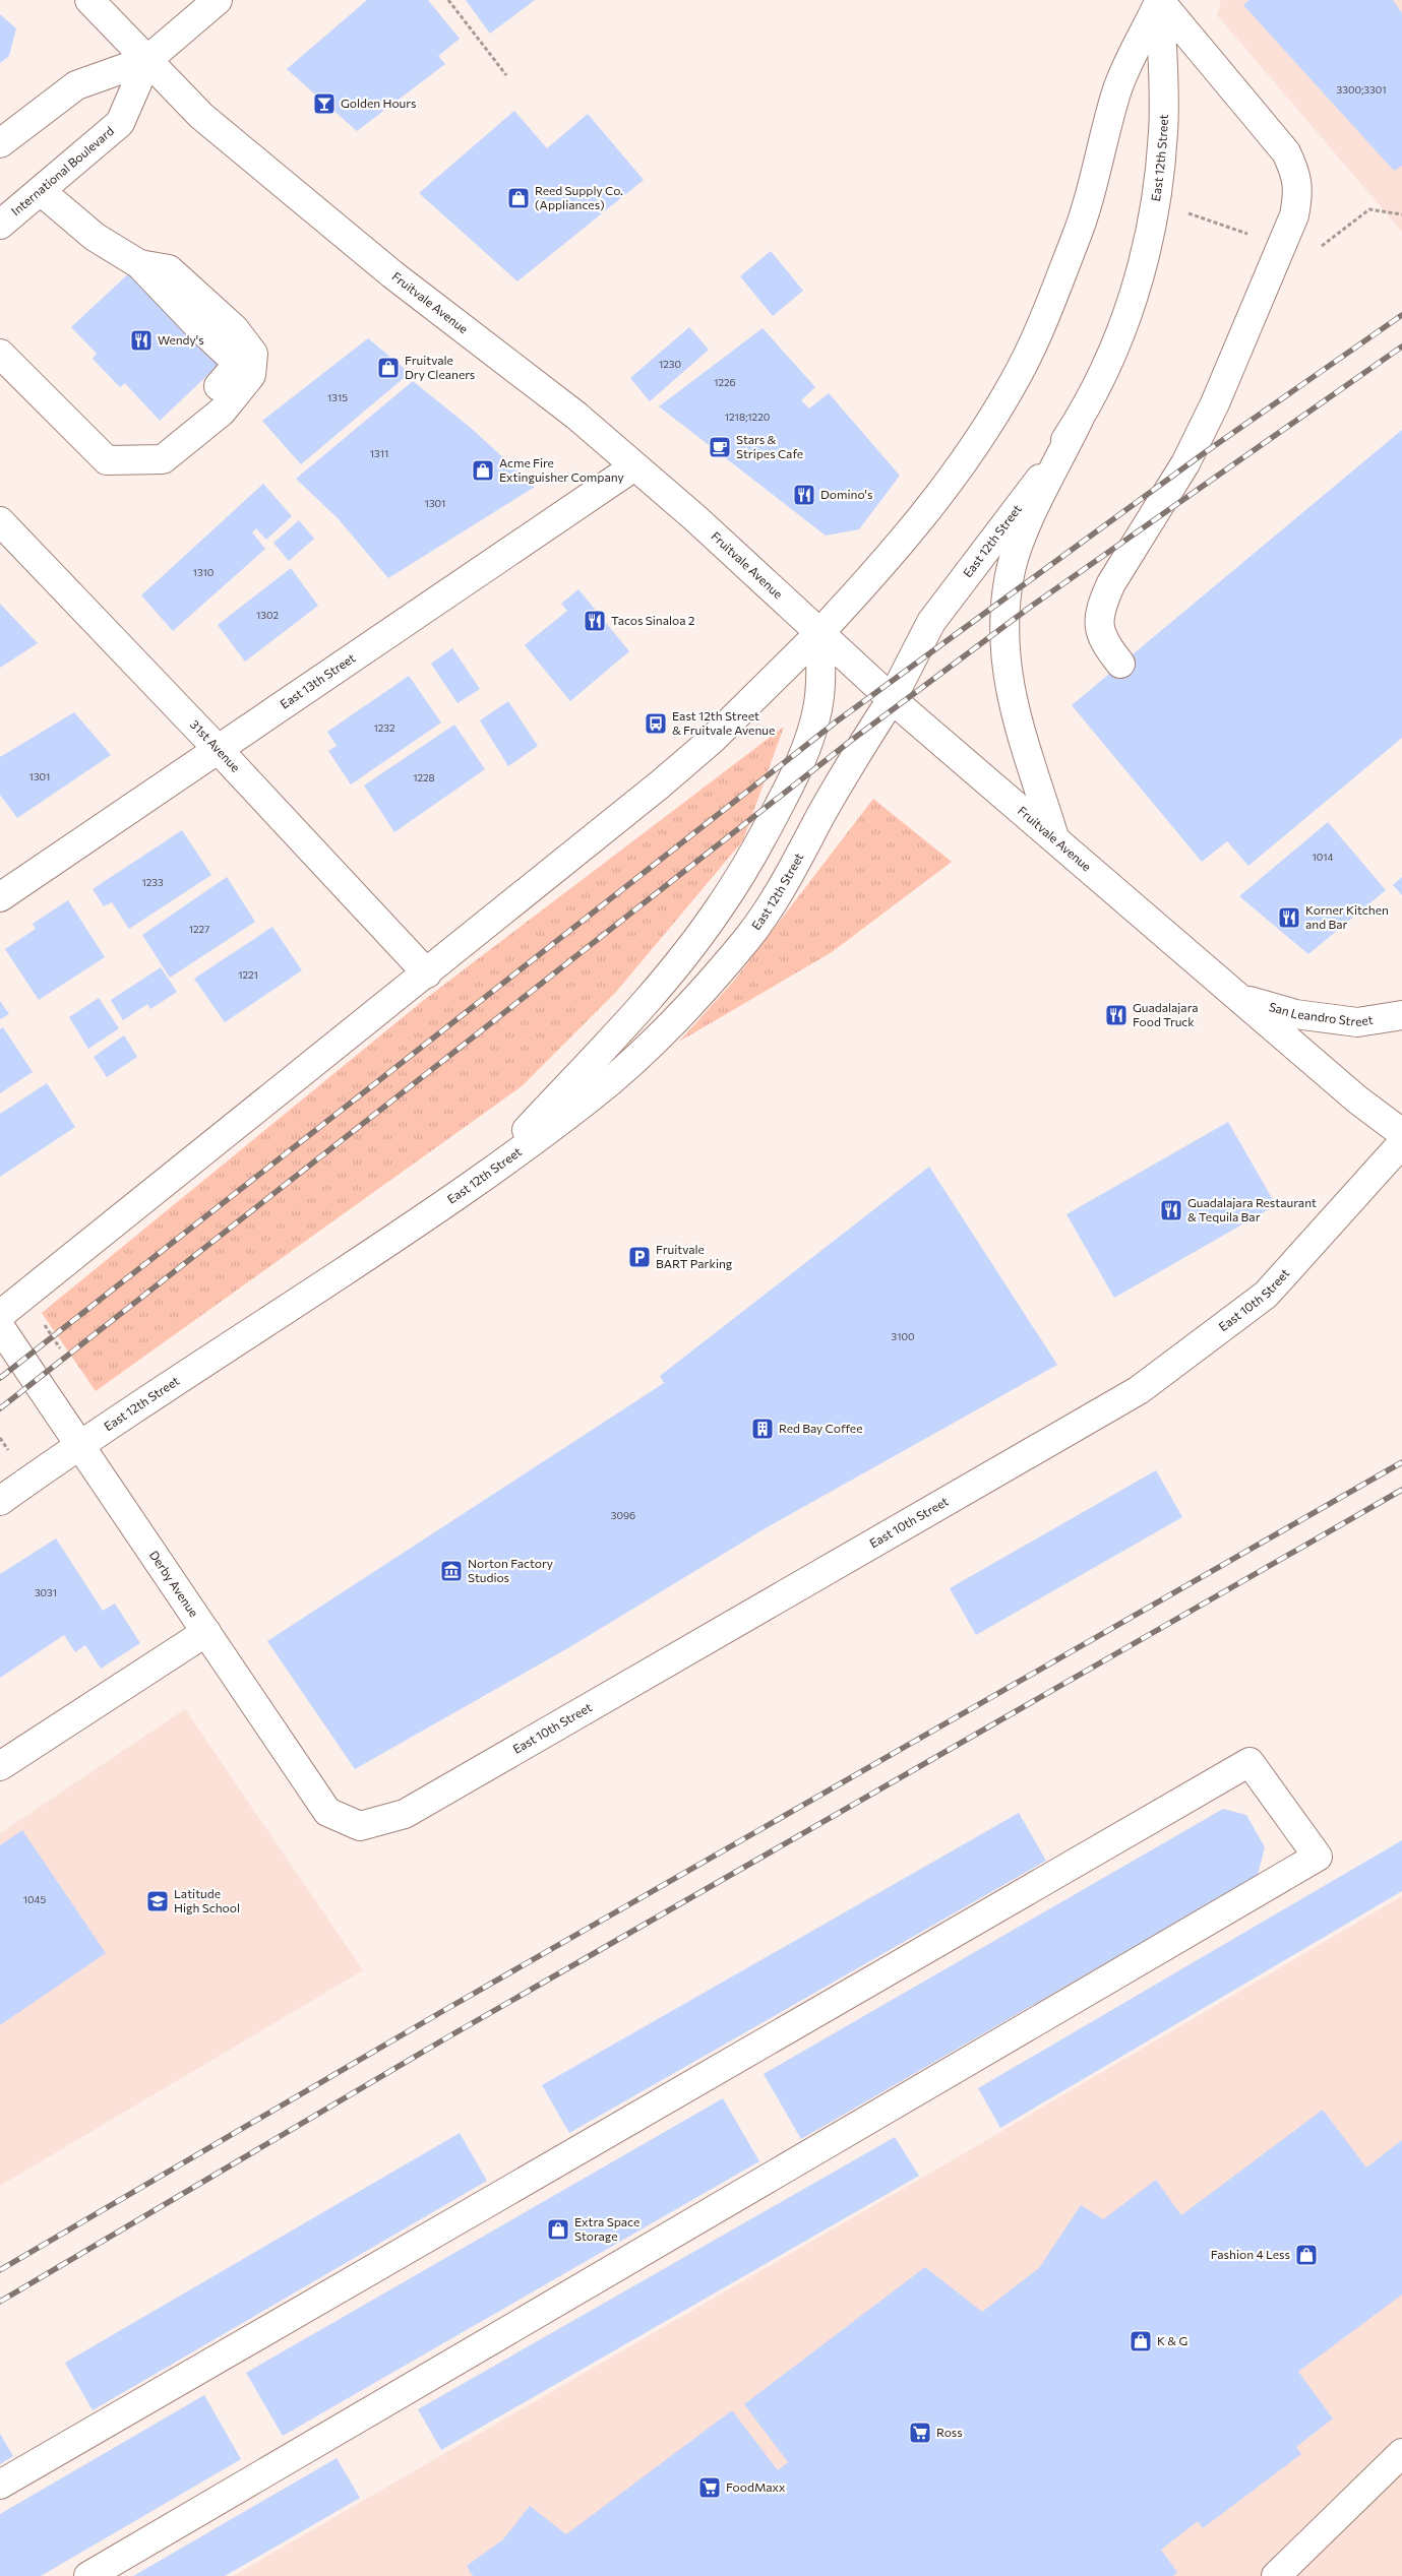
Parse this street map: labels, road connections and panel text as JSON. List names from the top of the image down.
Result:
{
  "streets": {
    "main road": [
      "East 12th Street",
      "International Boulevard",
      "Fruitvale Avenue",
      "East 13th Street",
      "31st Avenue",
      "San Leandro Street",
      "East 10th Street",
      "Derby Avenue"
    ]
  },
  "crossings": [
    ["East 12th Street", "Fruitvale Avenue"],
    ["East 12th Street", "Derby Avenue"],
    ["International Boulevard", "Fruitvale Avenue"],
    ["Fruitvale Avenue", "East 13th Street"],
    ["Fruitvale Avenue", "San Leandro Street"],
    ["East 13th Street", "31st Avenue"],
    ["East 10th Street", "Derby Avenue"]
  ],
  "places": {
    "bar": ["Golden Hours"],
    "shop": [
      "Reed Supply Co. (Appliances)",
      "Fruitvale Dry Cleaners",
      "Acme Fire Extinguisher Company",
      "Extra Space Storage",
      "Fashion 4 Less",
      "K & G"
    ],
    "restaurant": [
      "Wendy's",
      "Domino's",
      "Tacos Sinaloa 2",
      "Korner Kitchen and Bar",
      "Guadalajara Food Truck",
      "Guadalajara Restaurant & Tequila Bar"
    ],
    "cafe": ["Stars & Stripes Cafe"],
    "bus stop": ["East 12th Street & Fruitvale Avenue"],
    "parking": ["Fruitvale BART Parking"],
    "building": ["Red Bay Coffee"],
    "museum": ["Norton Factory Studios"],
    "school or university": ["Latitude High School"],
    "supermarket": ["Ross", "FoodMaxx"]
  },
  "house_numbers": [
    "3300;3301",
    "1230",
    "1226",
    "1315",
    "1218;1220",
    "1311",
    "1301",
    "1310",
    "1302",
    "1232",
    "1301",
    "1228",
    "1014",
    "1233",
    "1227",
    "1221",
    "3100",
    "3096",
    "3031",
    "1045"
  ]
}
